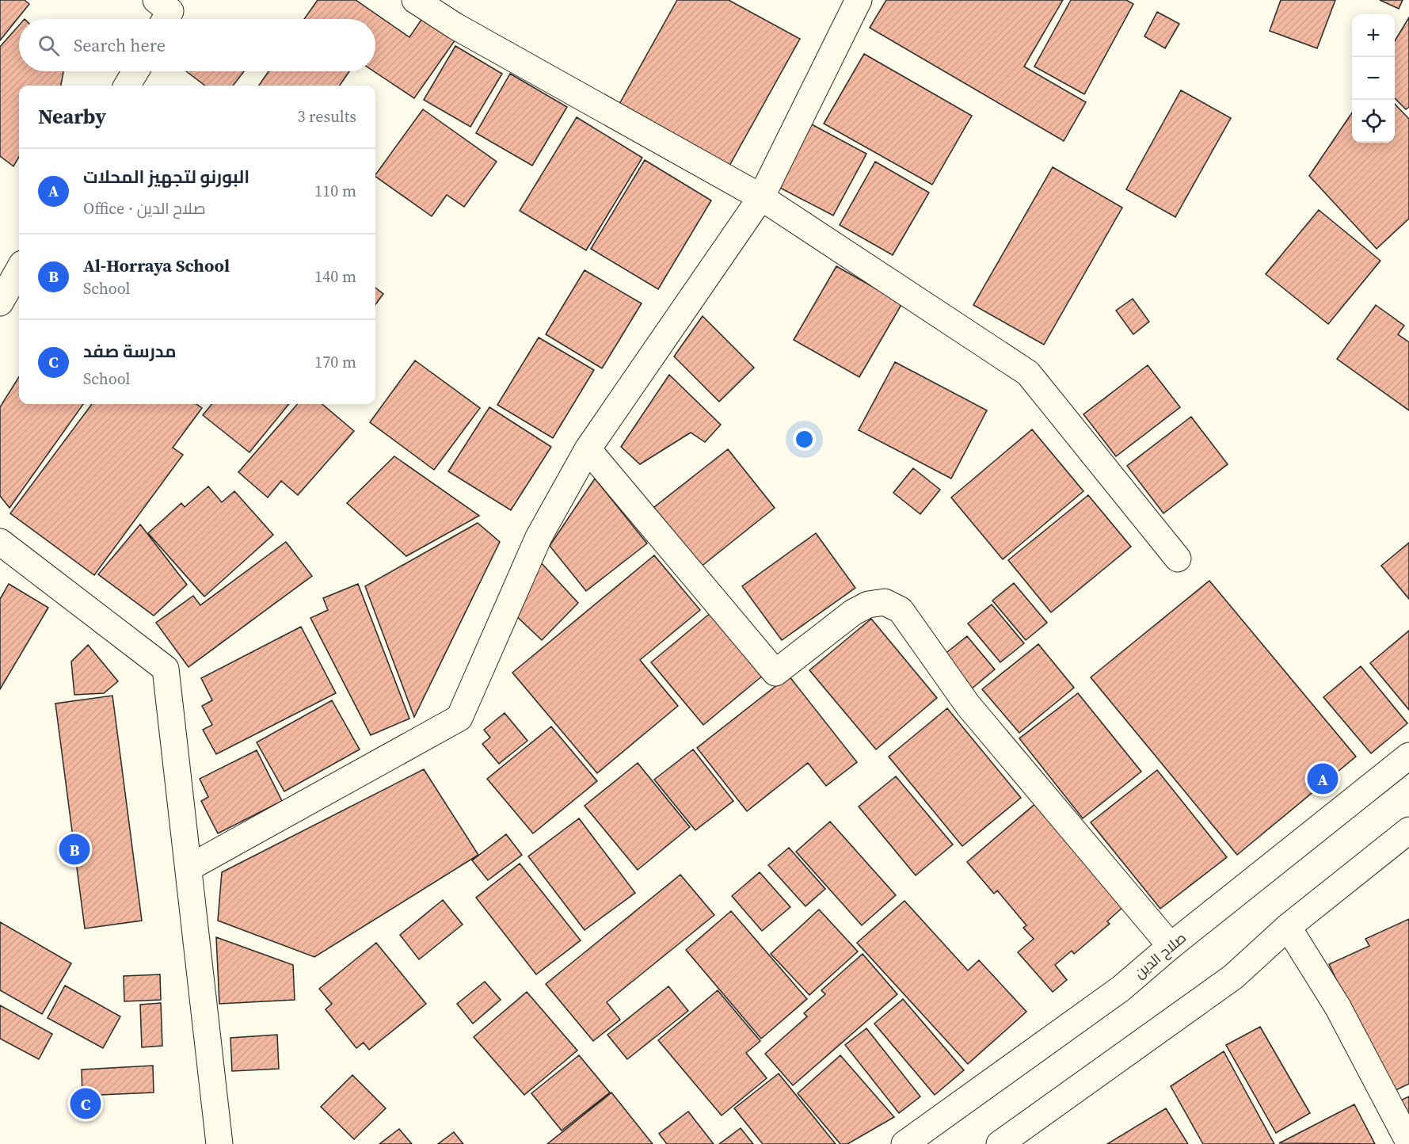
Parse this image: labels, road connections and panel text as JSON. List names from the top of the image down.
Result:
{
  "streets": {
    "main road": ["صلاح الدين"]
  },
  "page": {
    "map_buttons": ["+", "−"],
    "search": "Search here",
    "heading": ["Nearby", "3 results"],
    "list": [
      {
        "mark": "A",
        "name": "البورنو لتجهيز المحلات",
        "note": "Office · صلاح الدين",
        "value": "110 m"
      },
      {
        "mark": "B",
        "name": "Al-Horraya School",
        "note": "School",
        "value": "140 m"
      },
      {
        "mark": "C",
        "name": "مدرسة صفد",
        "note": "School",
        "value": "170 m"
      }
    ],
    "pins": ["A", "B", "C"]
  }
}
